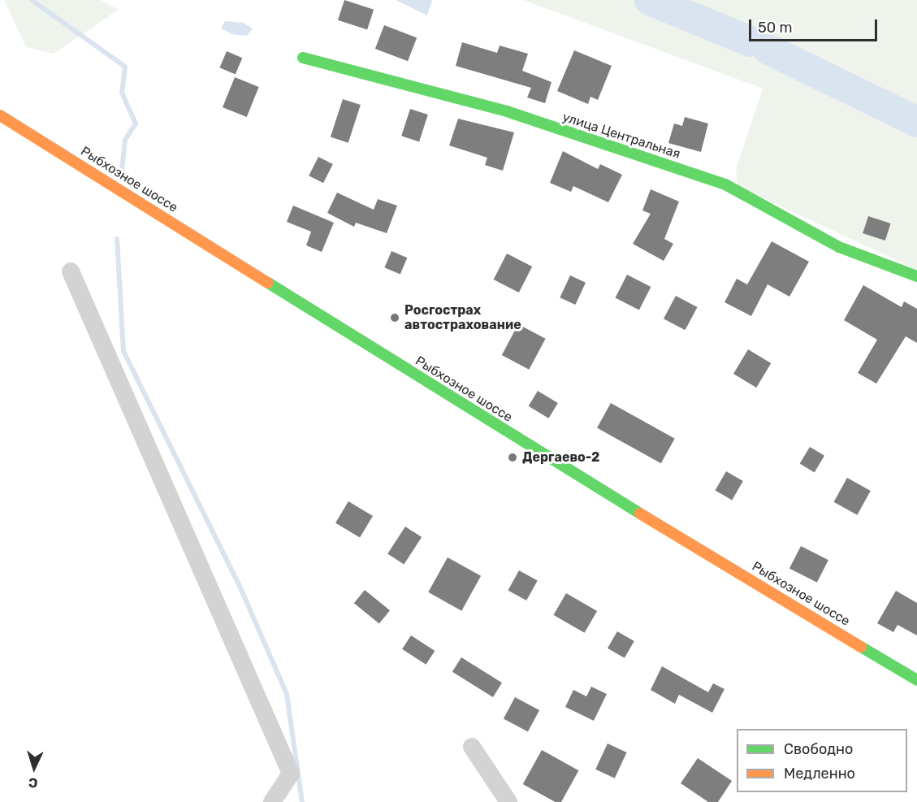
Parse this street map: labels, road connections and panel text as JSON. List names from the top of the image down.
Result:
{
  "streets": {
    "main road": ["улица Центральная", "Рыбхозное шоссе"]
  },
  "places": ["Росгострах автострахование", "Дергаево-2"],
  "legend": ["Свободно", "Медленно"],
  "scale_bar": "50 m",
  "north": "bottom"
}
